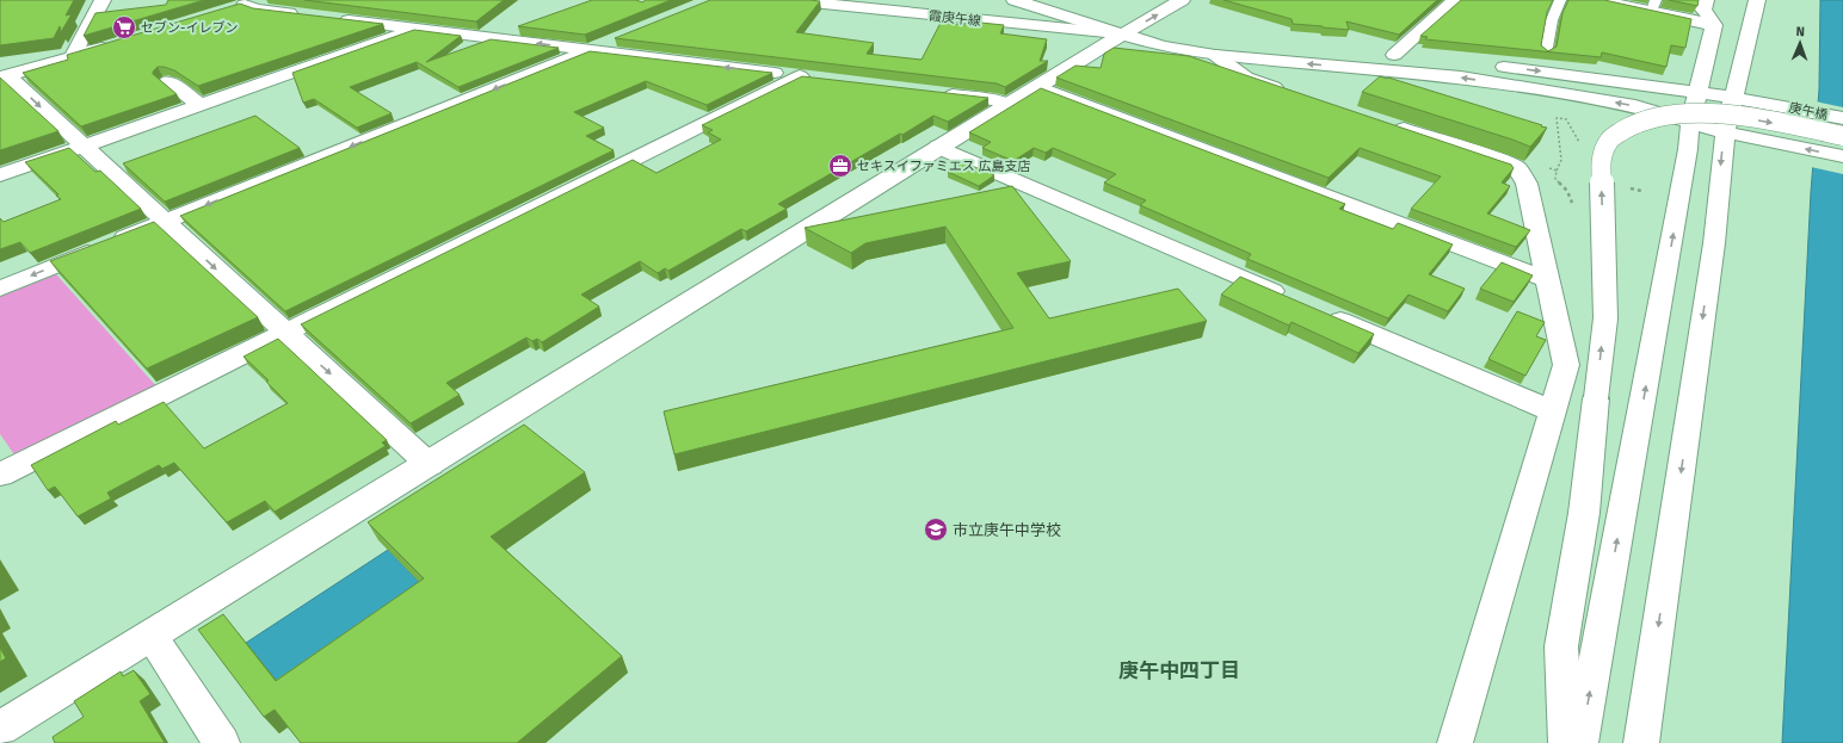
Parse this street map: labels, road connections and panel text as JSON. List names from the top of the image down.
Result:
{
  "streets": {
    "street": ["霞庚午線", "庚午橋"]
  },
  "districts": ["庚午中四丁目"],
  "places": {
    "supermarket": ["セブン-イレブン"],
    "office": ["セキスイファミエス 広島支店"],
    "school or university": ["市立庚午中学校"]
  },
  "north": "top"
}
